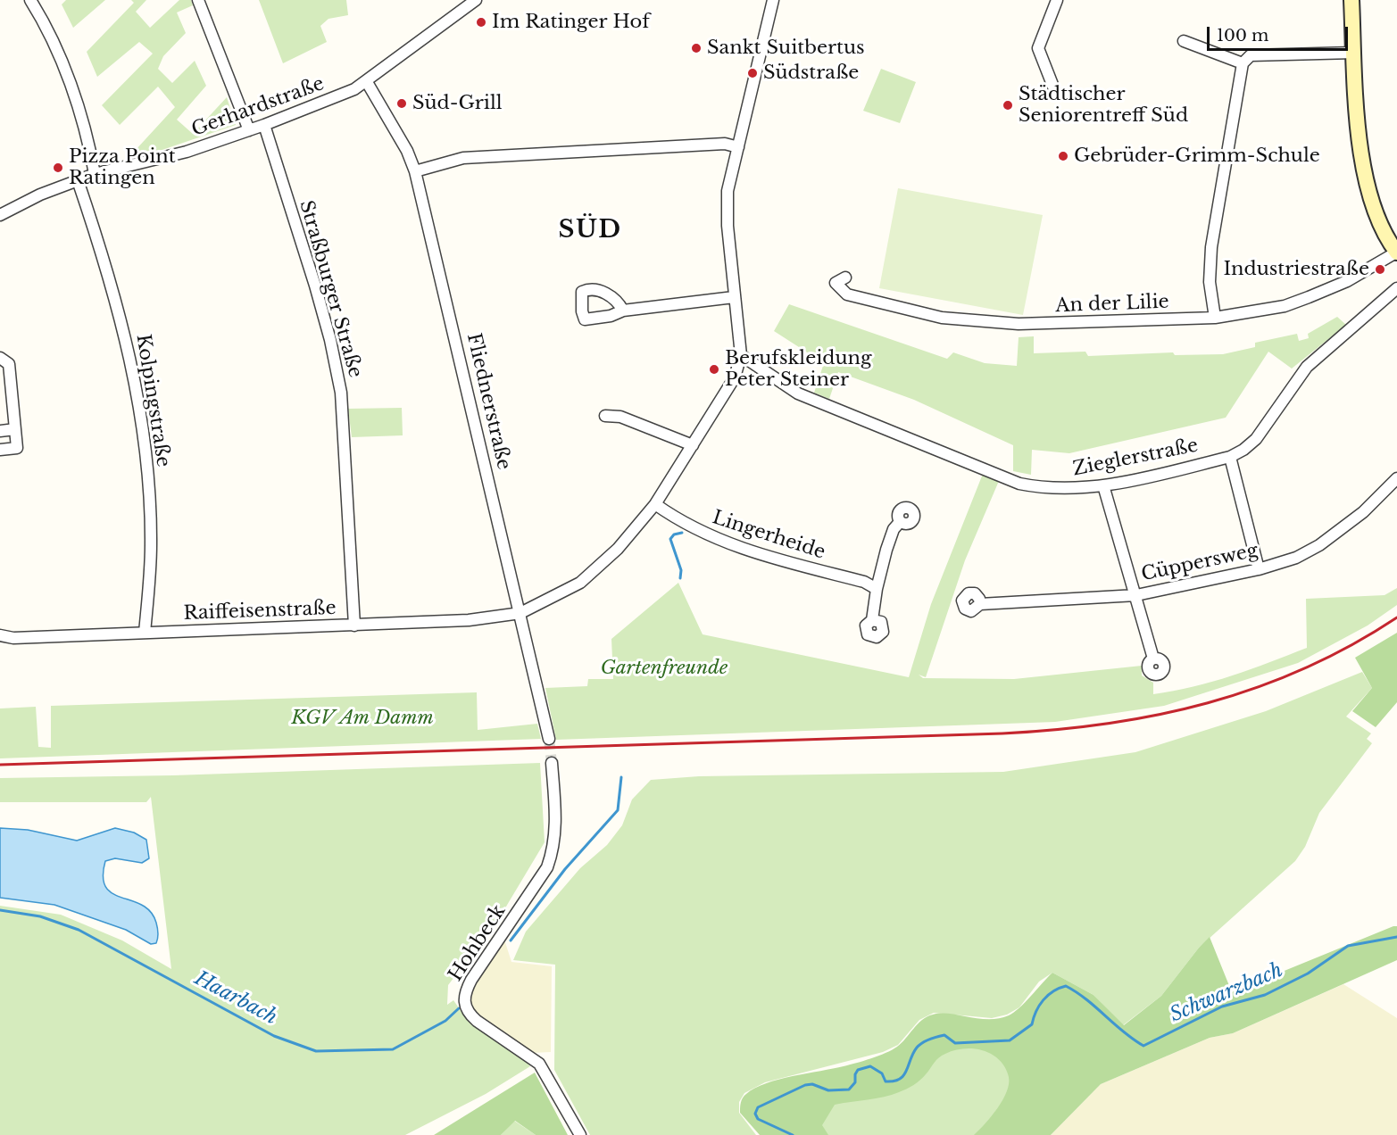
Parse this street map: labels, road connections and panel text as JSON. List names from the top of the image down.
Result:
{
  "streets": {
    "street": [
      "Gerhardstraße",
      "Straßburger Straße",
      "An der Lilie",
      "Kolpingstraße",
      "Fliednerstraße",
      "Zieglerstraße",
      "Lingerheide",
      "Cüppersweg",
      "Raiffeisenstraße",
      "Hohbeck"
    ]
  },
  "crossings": [
    ["Gerhardstraße", "Straßburger Straße"],
    ["Gerhardstraße", "Kolpingstraße"],
    ["Gerhardstraße", "Fliednerstraße"],
    ["Straßburger Straße", "Raiffeisenstraße"],
    ["Kolpingstraße", "Raiffeisenstraße"],
    ["Fliednerstraße", "Raiffeisenstraße"],
    ["Zieglerstraße", "Raiffeisenstraße"],
    ["Lingerheide", "Raiffeisenstraße"]
  ],
  "districts": ["SÜD"],
  "water": ["Schwarzbach", "Haarbach"],
  "parks": ["Gartenfreunde", "KGV Am Damm"],
  "places": [
    "Im Ratinger Hof",
    "Sankt Suitbertus",
    "Südstraße",
    "Süd-Grill",
    "Städtischer Seniorentreff Süd",
    "Gebrüder-Grimm-Schule",
    "Pizza Point Ratingen",
    "Industriestraße",
    "Berufskleidung Peter Steiner"
  ],
  "scale_bar": "100 m"
}
